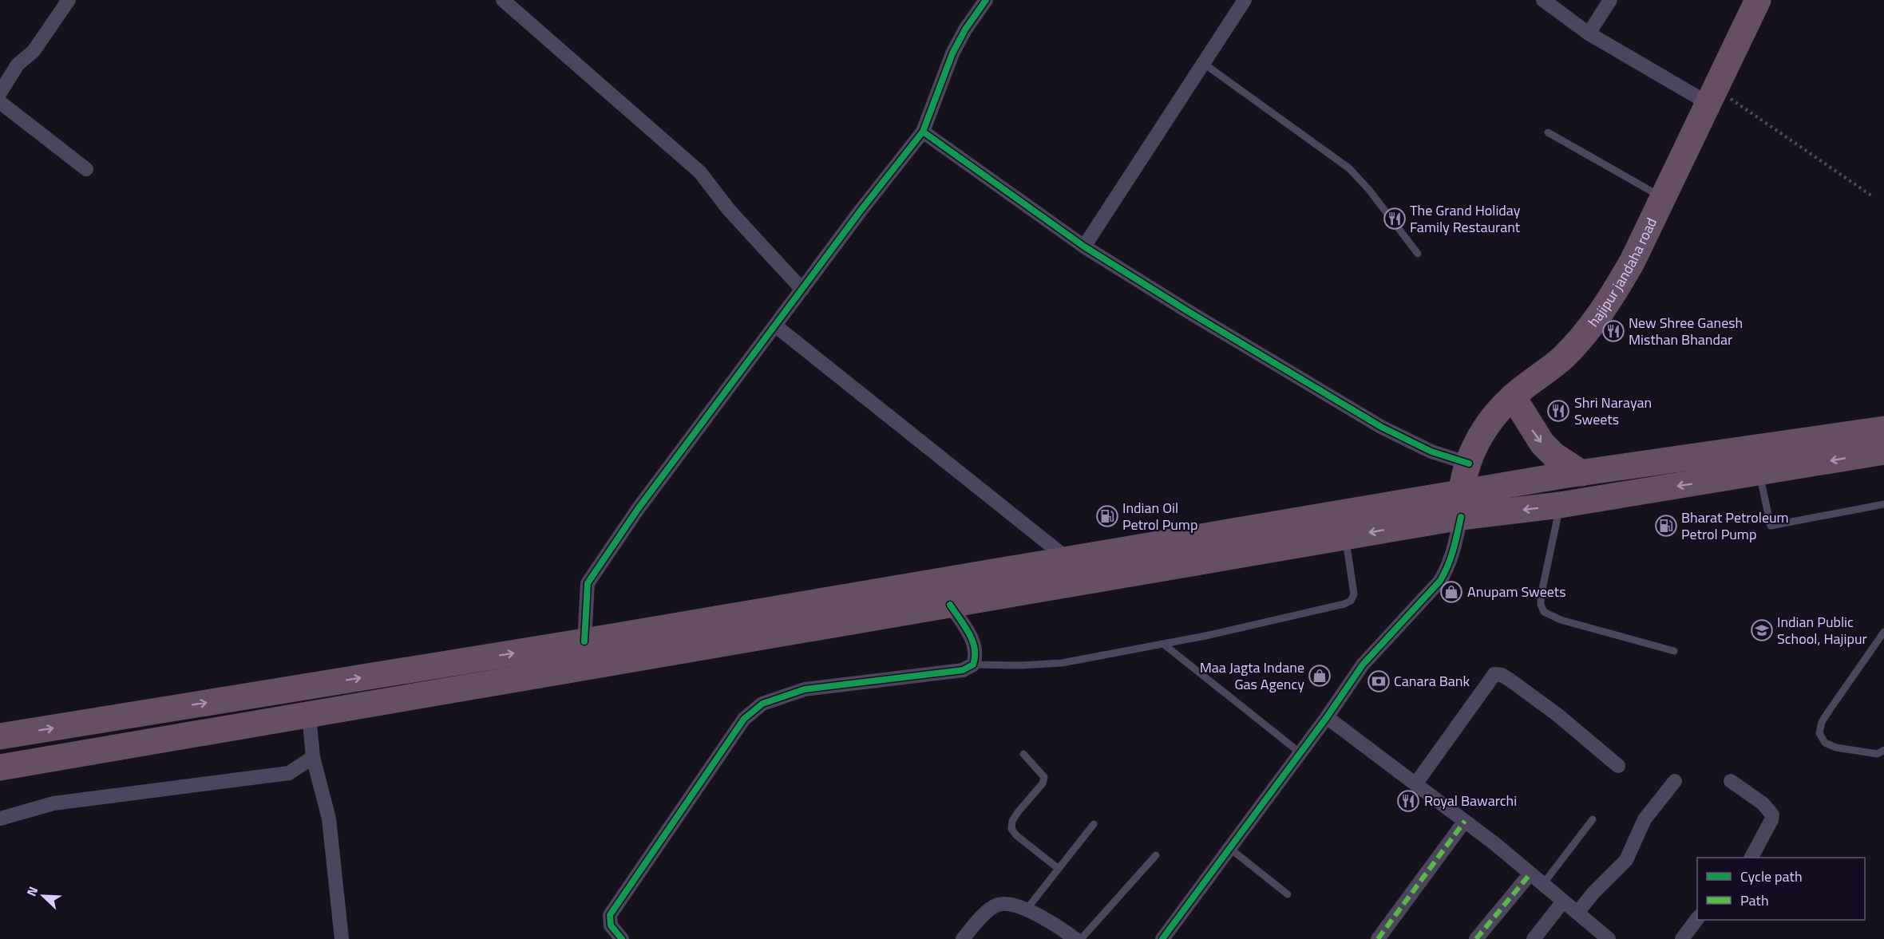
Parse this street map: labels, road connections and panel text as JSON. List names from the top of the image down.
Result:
{
  "streets": {
    "highway": ["hajipur jandaha road"]
  },
  "places": {
    "restaurant": [
      "The Grand Holiday Family Restaurant",
      "New Shree Ganesh Misthan Bhandar",
      "Shri Narayan Sweets",
      "Royal Bawarchi"
    ],
    "fuel station": ["Indian Oil Petrol Pump", "Bharat Petroleum Petrol Pump"],
    "shop": ["Anupam Sweets", "Maa Jagta Indane Gas Agency"],
    "school or university": ["Indian Public School, Hajipur"],
    "bank": ["Canara Bank"]
  },
  "legend": ["Cycle path", "Path"],
  "north": "top left"
}
